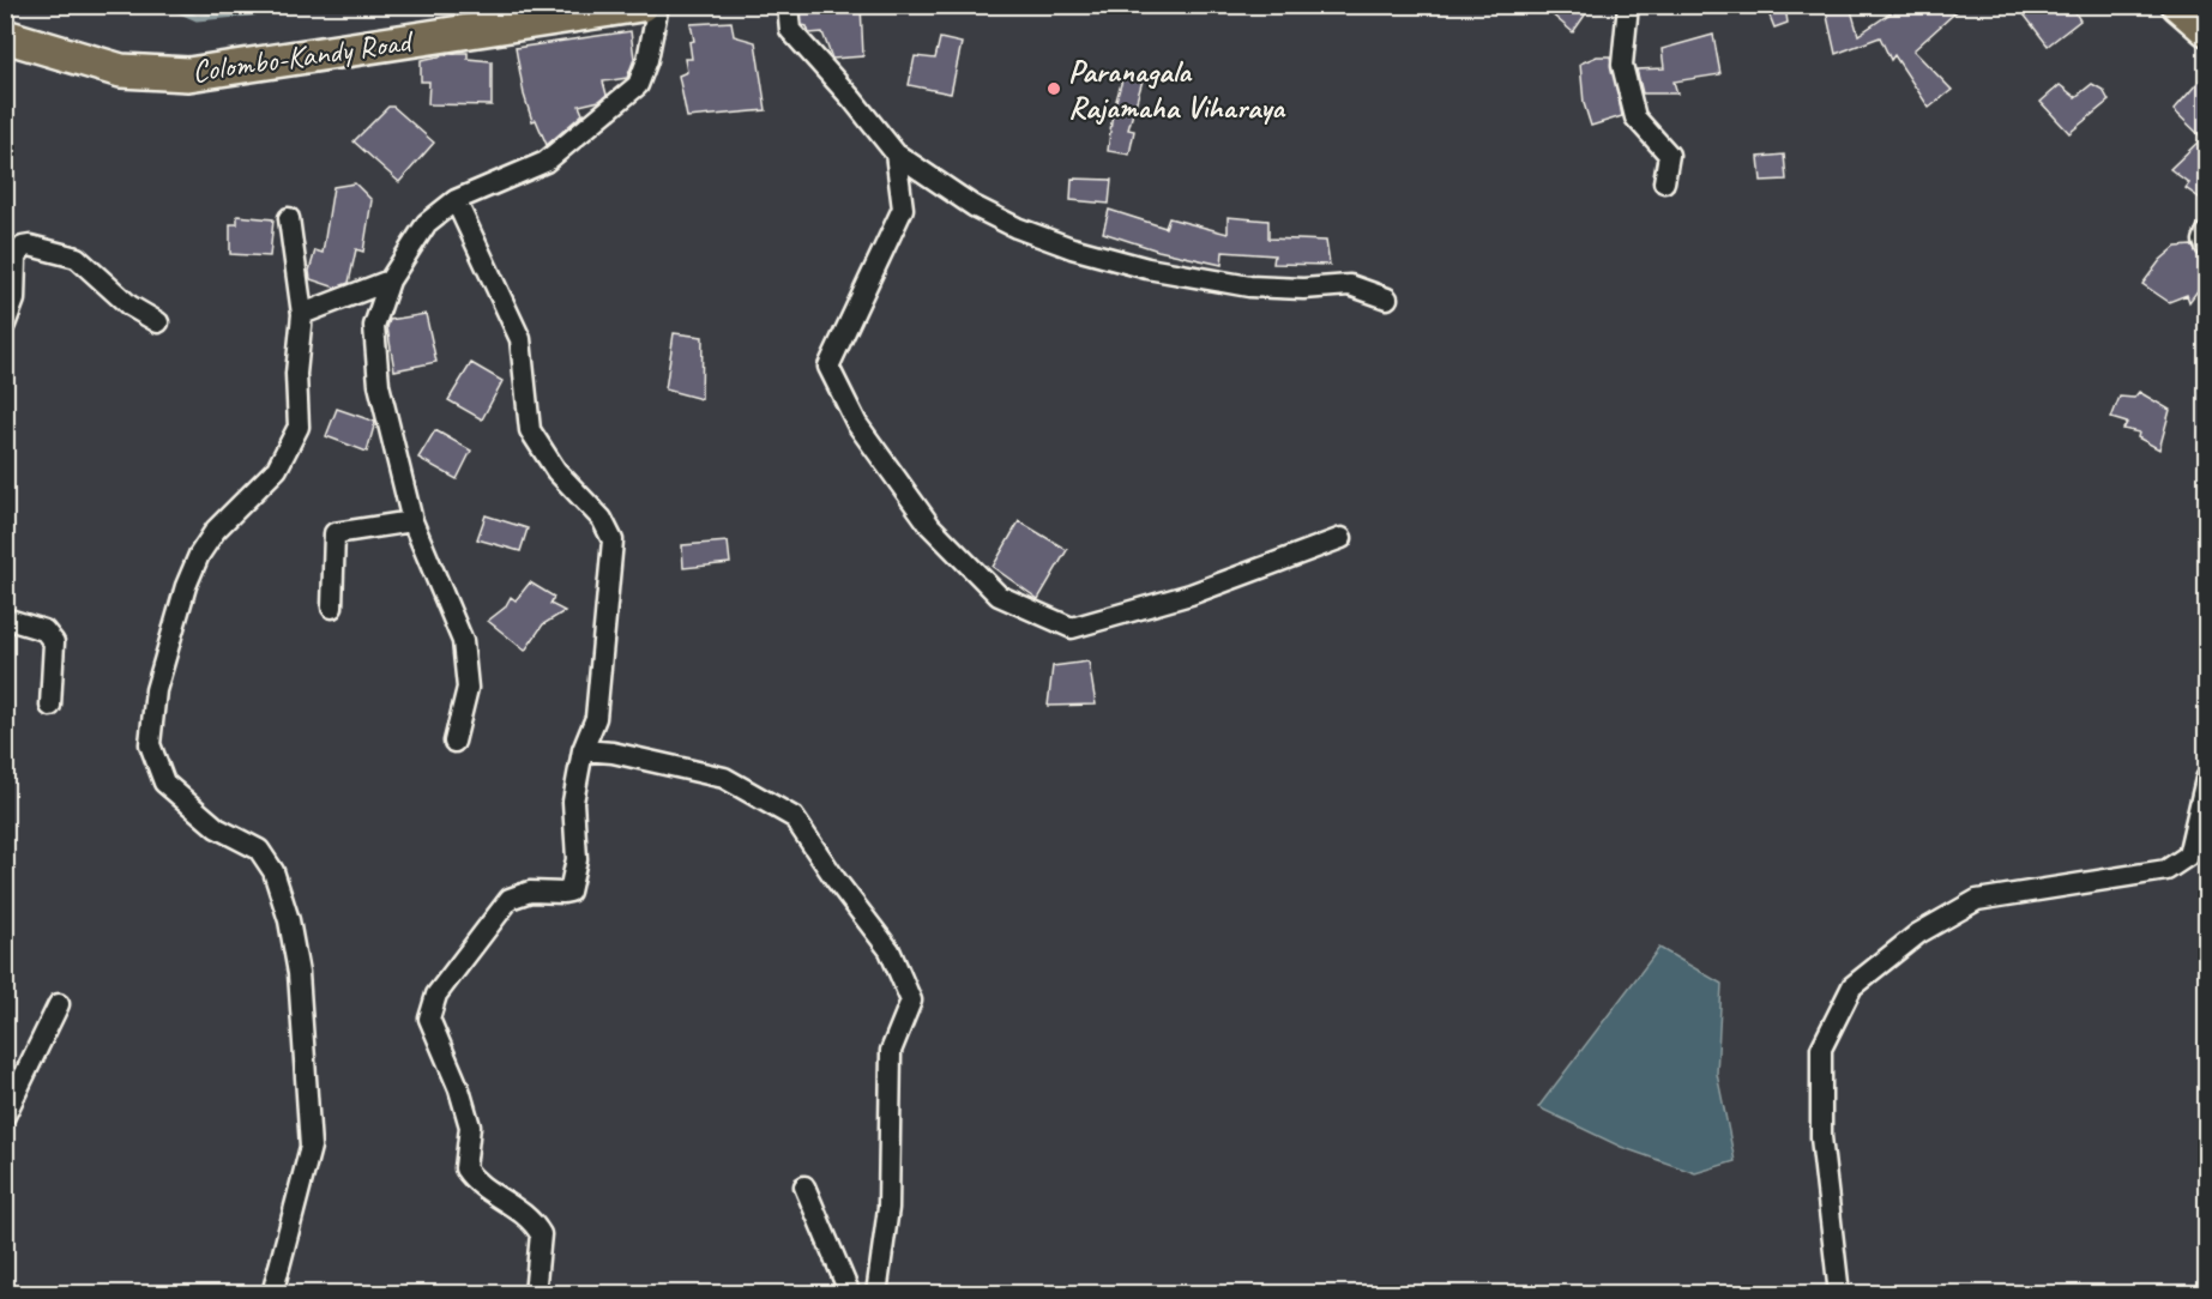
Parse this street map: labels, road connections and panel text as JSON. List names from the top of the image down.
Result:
{
  "streets": {
    "highway": ["Colombo-Kandy Road"]
  },
  "places": ["Paranagala Rajamaha Viharaya"]
}
